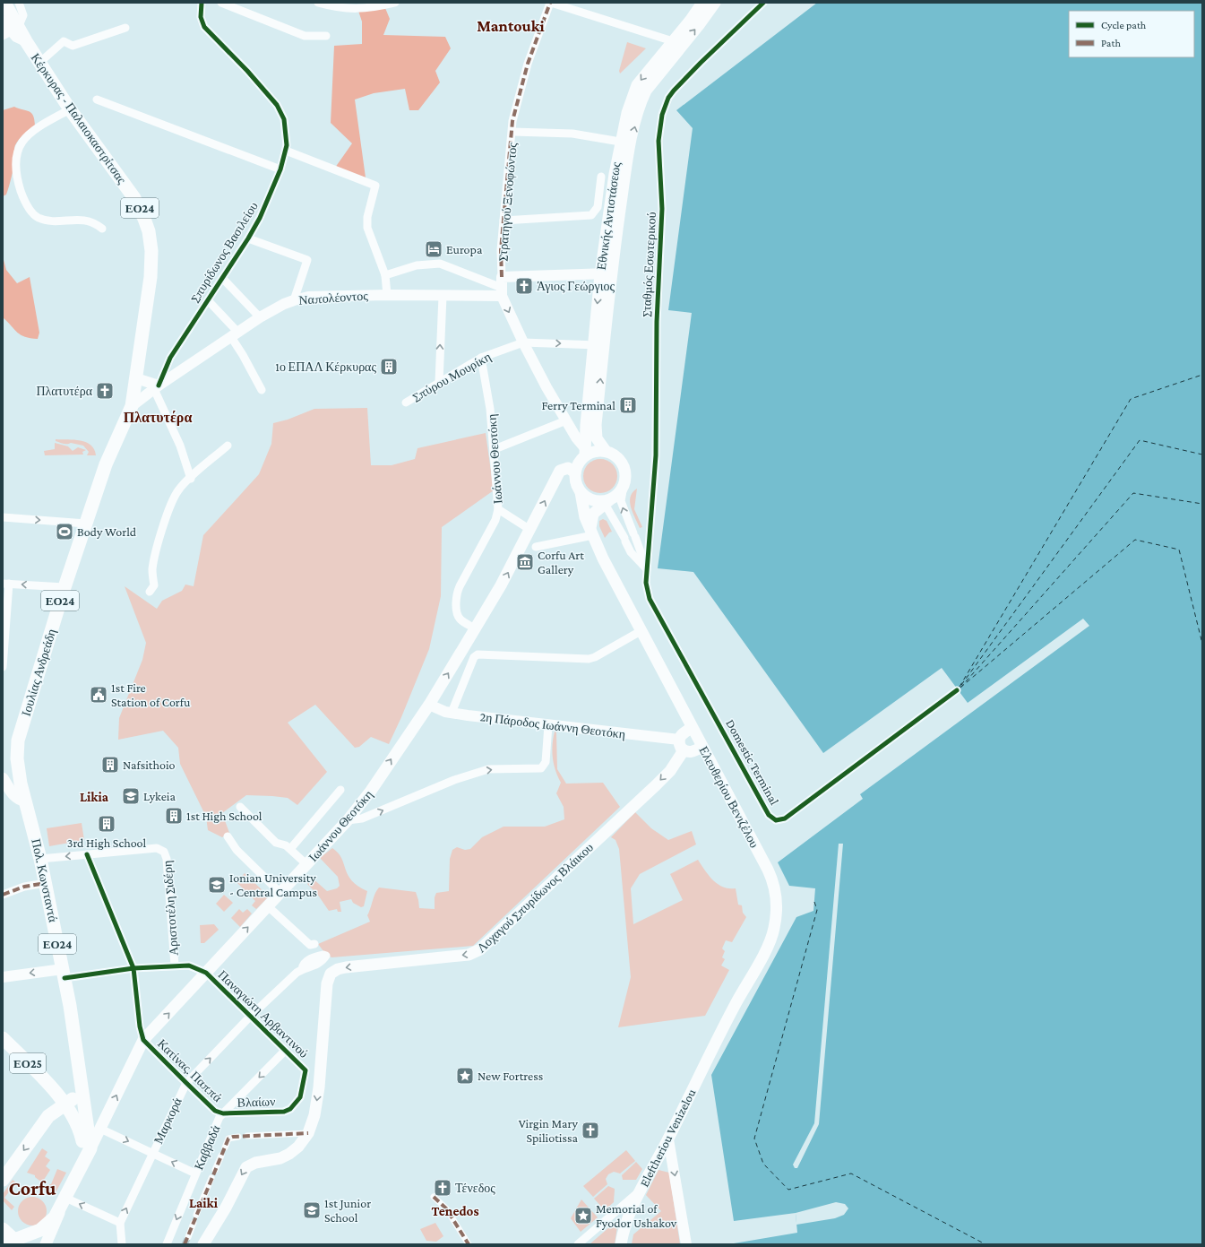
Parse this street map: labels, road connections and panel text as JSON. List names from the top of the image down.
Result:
{
  "streets": {
    "main road": [
      "Κέρκυρας - Παλαιοκαστρίτσας",
      "ΕΟ24",
      "Εθνικής Αντιστάσεως",
      "Ιωάννου Θεοτόκη",
      "Ιουλίας Ανδρεάδη",
      "Ελευθερίου Βενιζέλου",
      "Πολ. Κωνσταντά",
      "Λοχαγού Σπυρίδωνος Βλάικου",
      "ΕΟ25",
      "Eleftheriou Venizelou"
    ],
    "street": [
      "Στρατηγού Ξενοφώντος",
      "Σπυρίδωνος Βασιλείου",
      "Σταθμός Εσωτερικού",
      "Ναπολέοντος",
      "Σπύρου Μουρίκη",
      "2η Πάροδος Ιωάννη Θεοτόκη",
      "Domestic Terminal",
      "Αριστοτέλη Σιδέρη",
      "Παναγιώτη Αρβαντινού",
      "Κατίνας. Παππά",
      "Βλαίων",
      "Μαρκορά",
      "Καββαδά"
    ]
  },
  "crossings": [
    ["Κέρκυρας - Παλαιοκαστρίτσας", "Ναπολέοντος"],
    ["Κέρκυρας - Παλαιοκαστρίτσας", "Ιουλίας Ανδρεάδη"],
    ["Στρατηγού Ξενοφώντος", "Εθνικής Αντιστάσεως"],
    ["Στρατηγού Ξενοφώντος", "Ναπολέοντος"],
    ["Στρατηγού Ξενοφώντος", "Σπύρου Μουρίκη"],
    ["Στρατηγού Ξενοφώντος", "Ιωάννου Θεοτόκη"],
    ["Στρατηγού Ξενοφώντος", "Ελευθερίου Βενιζέλου"],
    ["Εθνικής Αντιστάσεως", "Ναπολέοντος"],
    ["Εθνικής Αντιστάσεως", "Σπύρου Μουρίκη"],
    ["Εθνικής Αντιστάσεως", "Ιωάννου Θεοτόκη"],
    ["Εθνικής Αντιστάσεως", "Ελευθερίου Βενιζέλου"],
    ["Σπυρίδωνος Βασιλείου", "Ναπολέοντος"],
    ["Σταθμός Εσωτερικού", "Domestic Terminal"],
    ["Ναπολέοντος", "Ιουλίας Ανδρεάδη"],
    ["Σπύρου Μουρίκη", "Ιωάννου Θεοτόκη"],
    ["Ιωάννου Θεοτόκη", "2η Πάροδος Ιωάννη Θεοτόκη"],
    ["Ιωάννου Θεοτόκη", "Ελευθερίου Βενιζέλου"],
    ["Ιωάννου Θεοτόκη", "Πολ. Κωνσταντά"],
    ["Ιωάννου Θεοτόκη", "Παναγιώτη Αρβαντινού"],
    ["Ιωάννου Θεοτόκη", "Κατίνας. Παππά"],
    ["Ιουλίας Ανδρεάδη", "Πολ. Κωνσταντά"],
    ["2η Πάροδος Ιωάννη Θεοτόκη", "Λοχαγού Σπυρίδωνος Βλάικου"],
    ["Ελευθερίου Βενιζέλου", "Λοχαγού Σπυρίδωνος Βλάικου"],
    ["Ελευθερίου Βενιζέλου", "Eleftheriou Venizelou"],
    ["Παναγιώτη Αρβαντινού", "Βλαίων"],
    ["Παναγιώτη Αρβαντινού", "Μαρκορά"],
    ["Παναγιώτη Αρβαντινού", "Καββαδά"],
    ["Κατίνας. Παππά", "Βλαίων"],
    ["Κατίνας. Παππά", "Μαρκορά"],
    ["Κατίνας. Παππά", "Καββαδά"],
    ["Βλαίων", "Καββαδά"]
  ],
  "one_way": ["Σπύρου Μουρίκη", "Ιωάννου Θεοτόκη", "Λοχαγού Σπυρίδωνος Βλάικου"],
  "districts": [
    "Mantouki",
    "Πλατυτέρα",
    "Likia",
    "Corfu",
    "Laiki",
    "Tenedos"
  ],
  "places": {
    "hotel": ["Europa"],
    "church": [
      "Άγιος Γεώργιος",
      "Πλατυτέρα",
      "Virgin Mary Spiliotissa",
      "Τένεδος"
    ],
    "building": [
      "1ο ΕΠΑΛ Κέρκυρας",
      "Ferry Terminal",
      "Nafsithoio",
      "1st High School",
      "3rd High School"
    ],
    "sports": ["Body World"],
    "museum": ["Corfu Art Gallery"],
    "public building": ["1st Fire Station of Corfu"],
    "school or university": ["Lykeia", "Ionian University - Central Campus", "1st Junior School"],
    "place": ["New Fortress", "Memorial of Fyodor Ushakov"]
  },
  "legend": ["Cycle path", "Path"]
}
